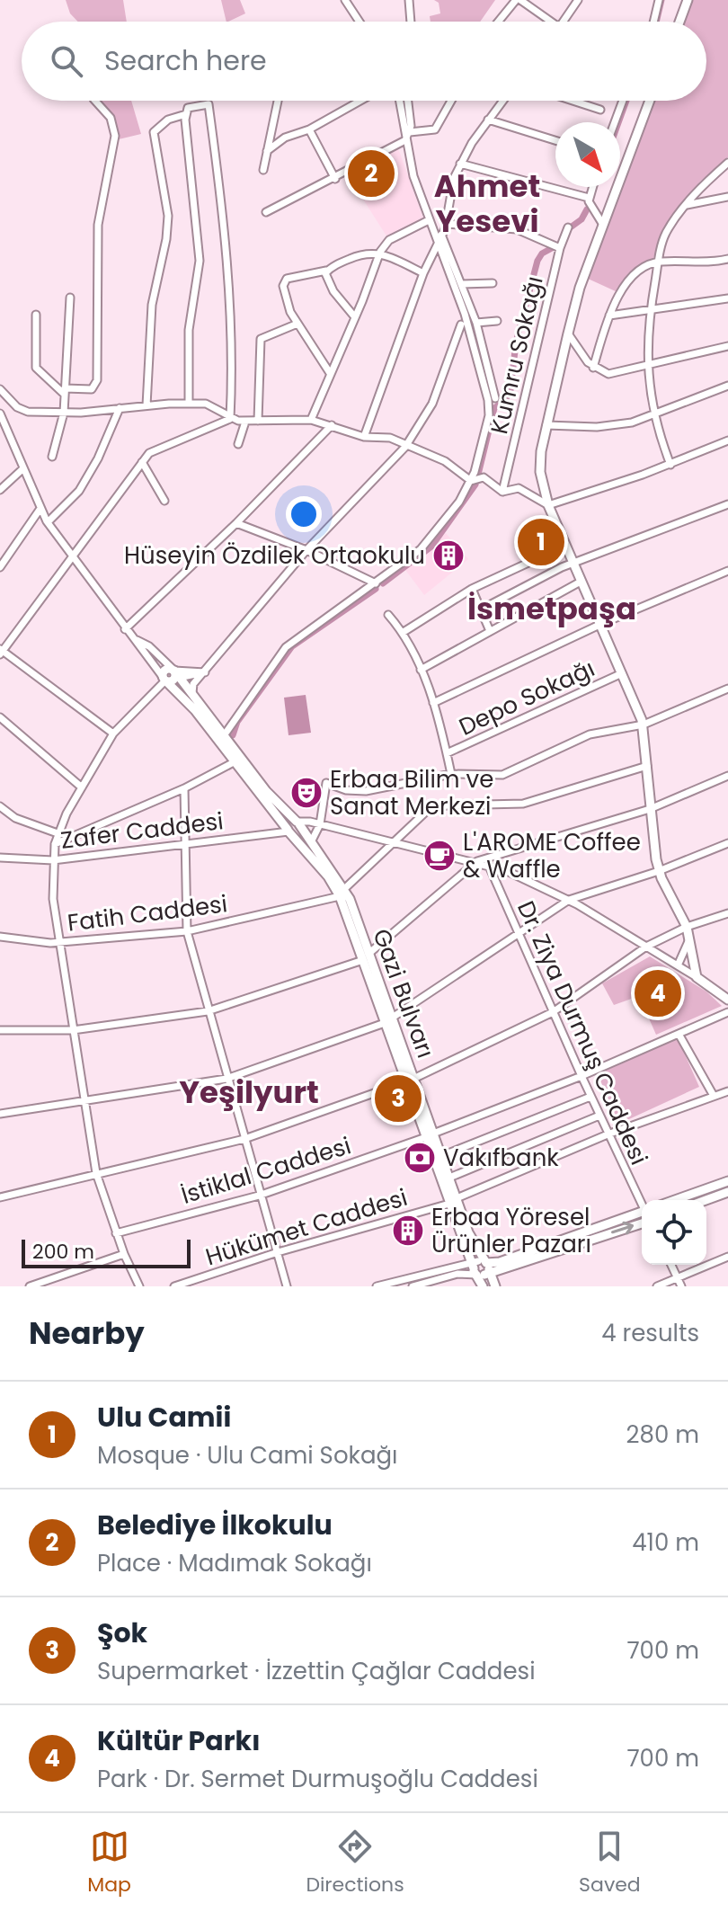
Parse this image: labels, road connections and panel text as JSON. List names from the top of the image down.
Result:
{
  "streets": {
    "main road": ["Gazi Bulvarı"],
    "street": [
      "Kumru Sokağı",
      "Depo Sokağı",
      "Zafer Caddesi",
      "Fatih Caddesi",
      "Dr. Ziya Durmuş Caddesi",
      "İstiklal Caddesi",
      "Hükümet Caddesi"
    ]
  },
  "crossings": [
    ["Zafer Caddesi", "Fatih Caddesi"],
    ["Zafer Caddesi", "Gazi Bulvarı"],
    ["Zafer Caddesi", "Dr. Ziya Durmuş Caddesi"],
    ["Fatih Caddesi", "Gazi Bulvarı"],
    ["Gazi Bulvarı", "İstiklal Caddesi"],
    ["Gazi Bulvarı", "Hükümet Caddesi"],
    ["Dr. Ziya Durmuş Caddesi", "İstiklal Caddesi"],
    ["Dr. Ziya Durmuş Caddesi", "Hükümet Caddesi"]
  ],
  "districts": ["Ahmet Yesevi", "İsmetpaşa", "Yeşilyurt"],
  "places": {
    "building": ["Hüseyin Özdilek Ortaokulu", "Erbaa Yöresel Ürünler Pazarı"],
    "theatre": ["Erbaa Bilim ve Sanat Merkezi"],
    "cafe": ["L'AROME Coffee & Waffle"],
    "bank": ["Vakıfbank"]
  },
  "scale_bar": "200 m",
  "north": "bottom right",
  "page": {
    "search": "Search here",
    "pins": [
      "2",
      "1",
      "4",
      "3"
    ],
    "scale": "200 m",
    "heading": ["Nearby", "4 results"],
    "list": [
      {
        "mark": "1",
        "name": "Ulu Camii",
        "note": "Mosque · Ulu Cami Sokağı",
        "value": "280 m"
      },
      {
        "mark": "2",
        "name": "Belediye İlkokulu",
        "note": "Place · Madımak Sokağı",
        "value": "410 m"
      },
      {
        "mark": "3",
        "name": "Şok",
        "note": "Supermarket · İzzettin Çağlar Caddesi",
        "value": "700 m"
      },
      {
        "mark": "4",
        "name": "Kültür Parkı",
        "note": "Park · Dr. Sermet Durmuşoğlu Caddesi",
        "value": "700 m"
      }
    ],
    "nav": ["Map", "Directions", "Saved"]
  }
}
